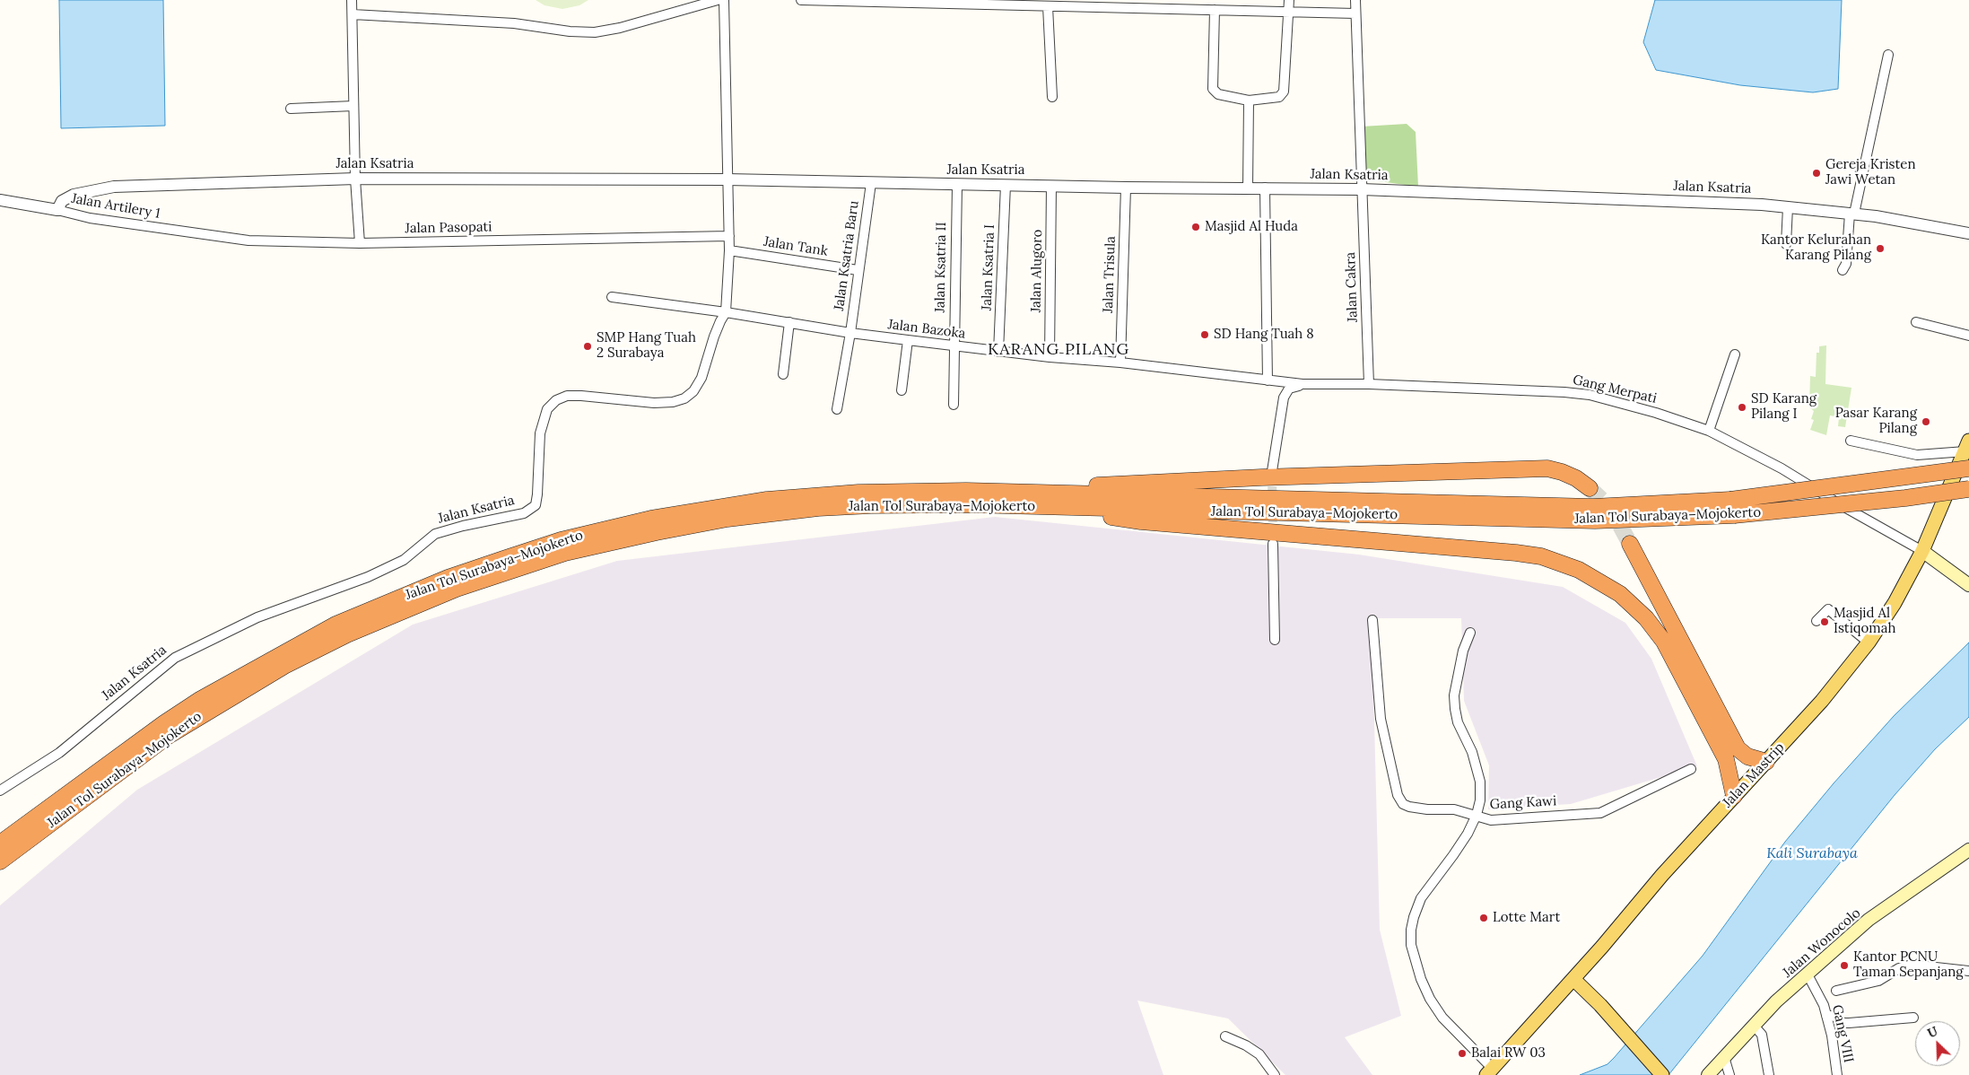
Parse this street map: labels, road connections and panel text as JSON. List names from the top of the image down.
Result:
{
  "streets": {
    "highway": ["Jalan Tol Surabaya–Mojokerto"],
    "main road": ["Jalan Mastrip", "Jalan Wonocolo"],
    "street": [
      "Jalan Ksatria",
      "Jalan Artilery 1",
      "Jalan Pasopati",
      "Jalan Tank",
      "Jalan Ksatria Baru",
      "Jalan Ksatria II",
      "Jalan Ksatria I",
      "Jalan Alugoro",
      "Jalan Trisula",
      "Jalan Cakra",
      "Jalan Bazoka",
      "Gang Merpati",
      "Gang Kawi",
      "Gang VIII"
    ]
  },
  "crossings": [
    ["Jalan Ksatria", "Jalan Artilery 1"],
    ["Jalan Ksatria", "Jalan Pasopati"],
    ["Jalan Ksatria", "Jalan Tank"],
    ["Jalan Ksatria", "Jalan Ksatria Baru"],
    ["Jalan Ksatria", "Jalan Ksatria II"],
    ["Jalan Ksatria", "Jalan Ksatria I"],
    ["Jalan Ksatria", "Jalan Alugoro"],
    ["Jalan Ksatria", "Jalan Trisula"],
    ["Jalan Ksatria", "Jalan Cakra"],
    ["Jalan Ksatria", "Jalan Bazoka"],
    ["Jalan Artilery 1", "Jalan Pasopati"],
    ["Jalan Tank", "Jalan Ksatria Baru"],
    ["Jalan Ksatria Baru", "Jalan Bazoka"],
    ["Jalan Ksatria II", "Jalan Bazoka"],
    ["Jalan Ksatria I", "Jalan Bazoka"],
    ["Jalan Alugoro", "Jalan Bazoka"],
    ["Jalan Trisula", "Jalan Bazoka"],
    ["Jalan Cakra", "Gang Merpati"],
    ["Jalan Bazoka", "Gang Merpati"],
    ["Gang Merpati", "Jalan Mastrip"],
    ["Jalan Wonocolo", "Gang VIII"]
  ],
  "districts": ["KARANG PILANG"],
  "water": ["Kali Surabaya"],
  "places": [
    "Gereja Kristen Jawi Wetan",
    "Masjid Al Huda",
    "Kantor Kelurahan Karang Pilang",
    "SD Hang Tuah 8",
    "SMP Hang Tuah 2 Surabaya",
    "SD Karang Pilang I",
    "Pasar Karang Pilang",
    "Masjid Al Istiqomah",
    "Lotte Mart",
    "Kantor PCNU Taman Sepanjang",
    "Balai RW 03"
  ],
  "north": "top left"
}
